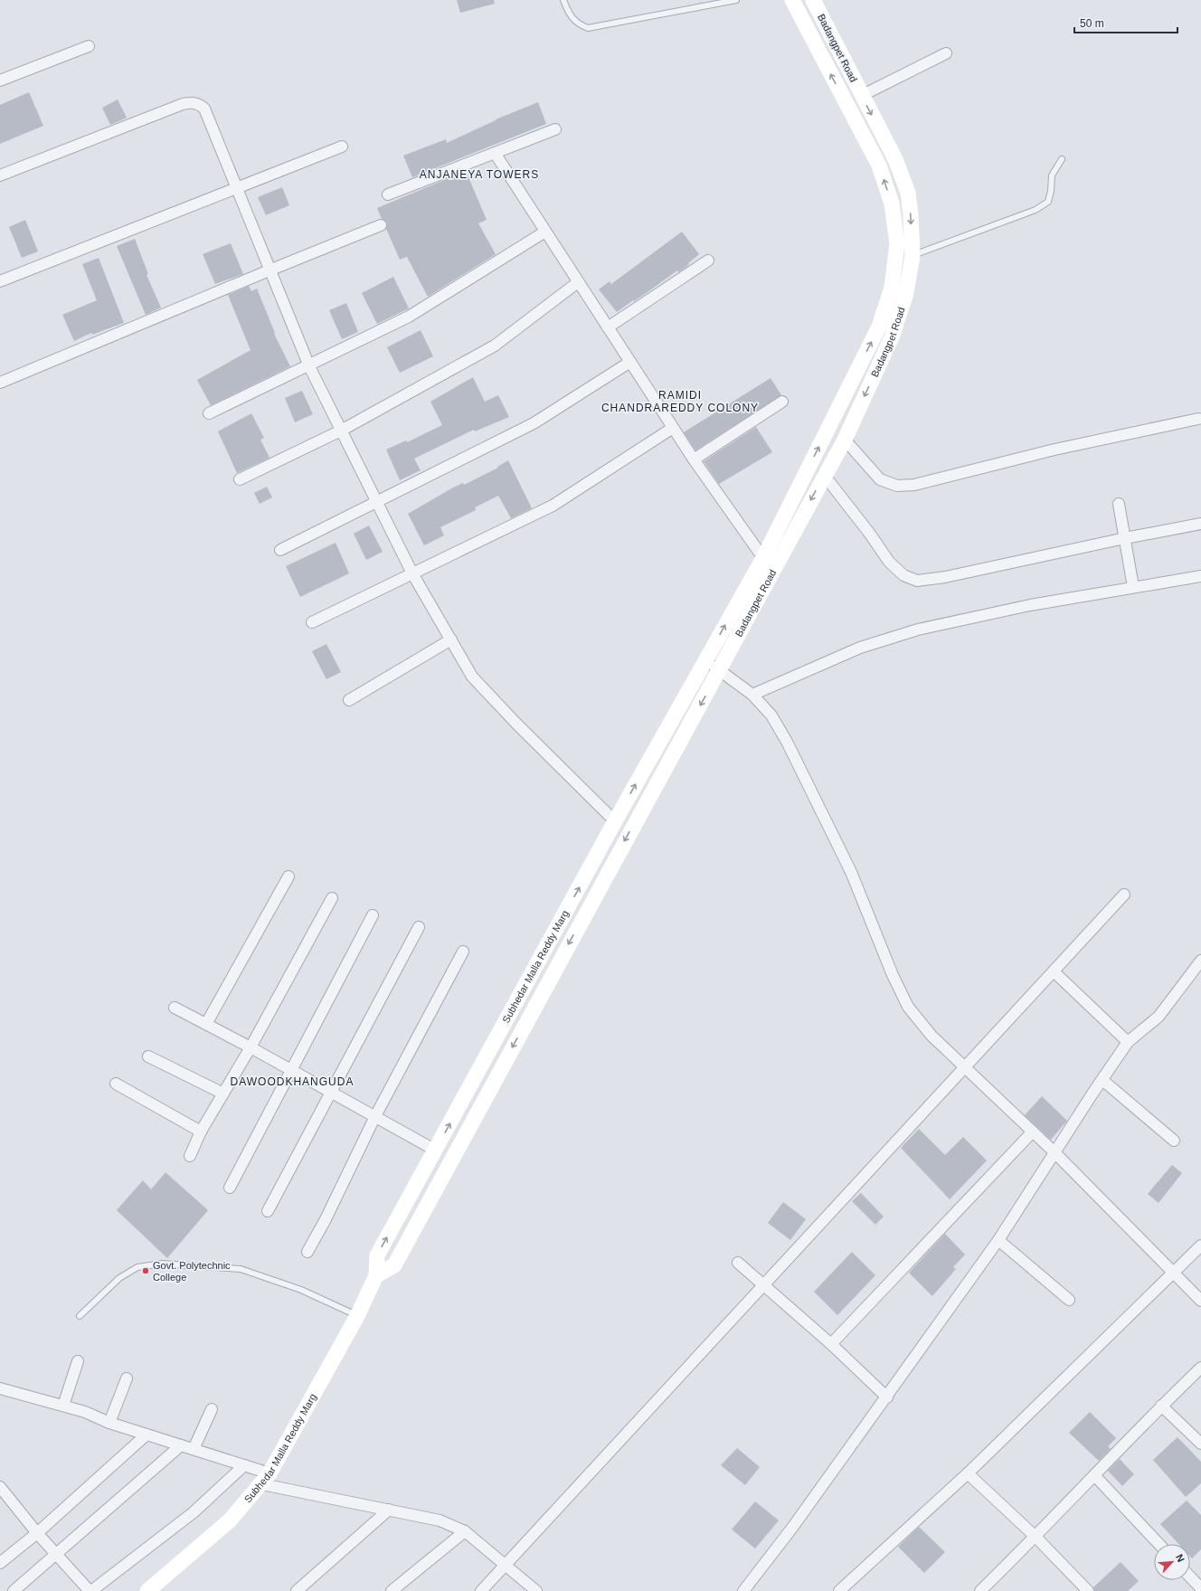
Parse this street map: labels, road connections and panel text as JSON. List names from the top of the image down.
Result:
{
  "streets": {
    "main road": ["Badangpet Road", "Subhedar Malla Reddy Marg"]
  },
  "crossings": [
    ["Badangpet Road", "Subhedar Malla Reddy Marg"]
  ],
  "districts": ["ANJANEYA TOWERS", "RAMIDI CHANDRAREDDY COLONY", "DAWOODKHANGUDA"],
  "places": ["Govt. Polytechnic College"],
  "scale_bar": "50 m",
  "north": "top right"
}
